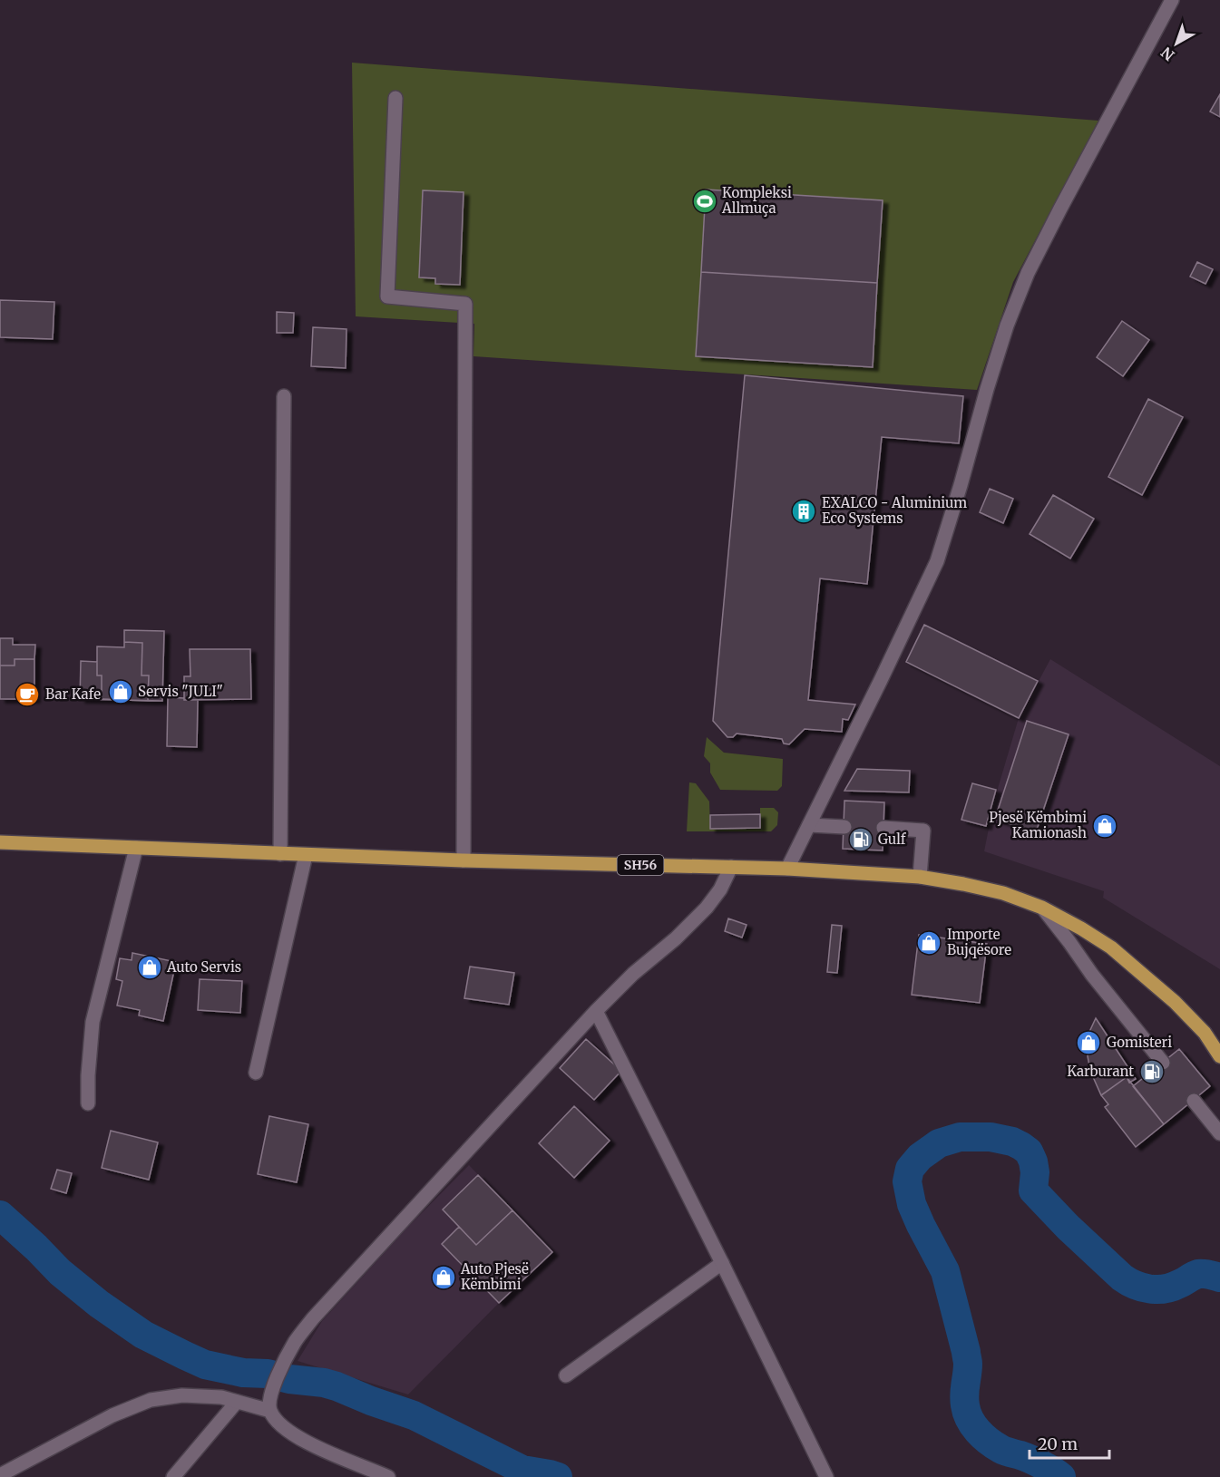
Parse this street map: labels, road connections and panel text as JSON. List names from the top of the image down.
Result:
{
  "streets": {
    "main road": ["SH56"]
  },
  "places": {
    "sports": ["Kompleksi Allmuça"],
    "building": ["EXALCO - Aluminium Eco Systems"],
    "shop": [
      "Servis \"JULI\"",
      "Pjesë Këmbimi Kamionash",
      "Importe Bujqësore",
      "Auto Servis",
      "Gomisteri",
      "Auto Pjesë Këmbimi"
    ],
    "cafe": ["Bar Kafe"],
    "fuel station": ["Gulf", "Karburant"]
  },
  "scale_bar": "20 m",
  "north": "bottom left"
}
